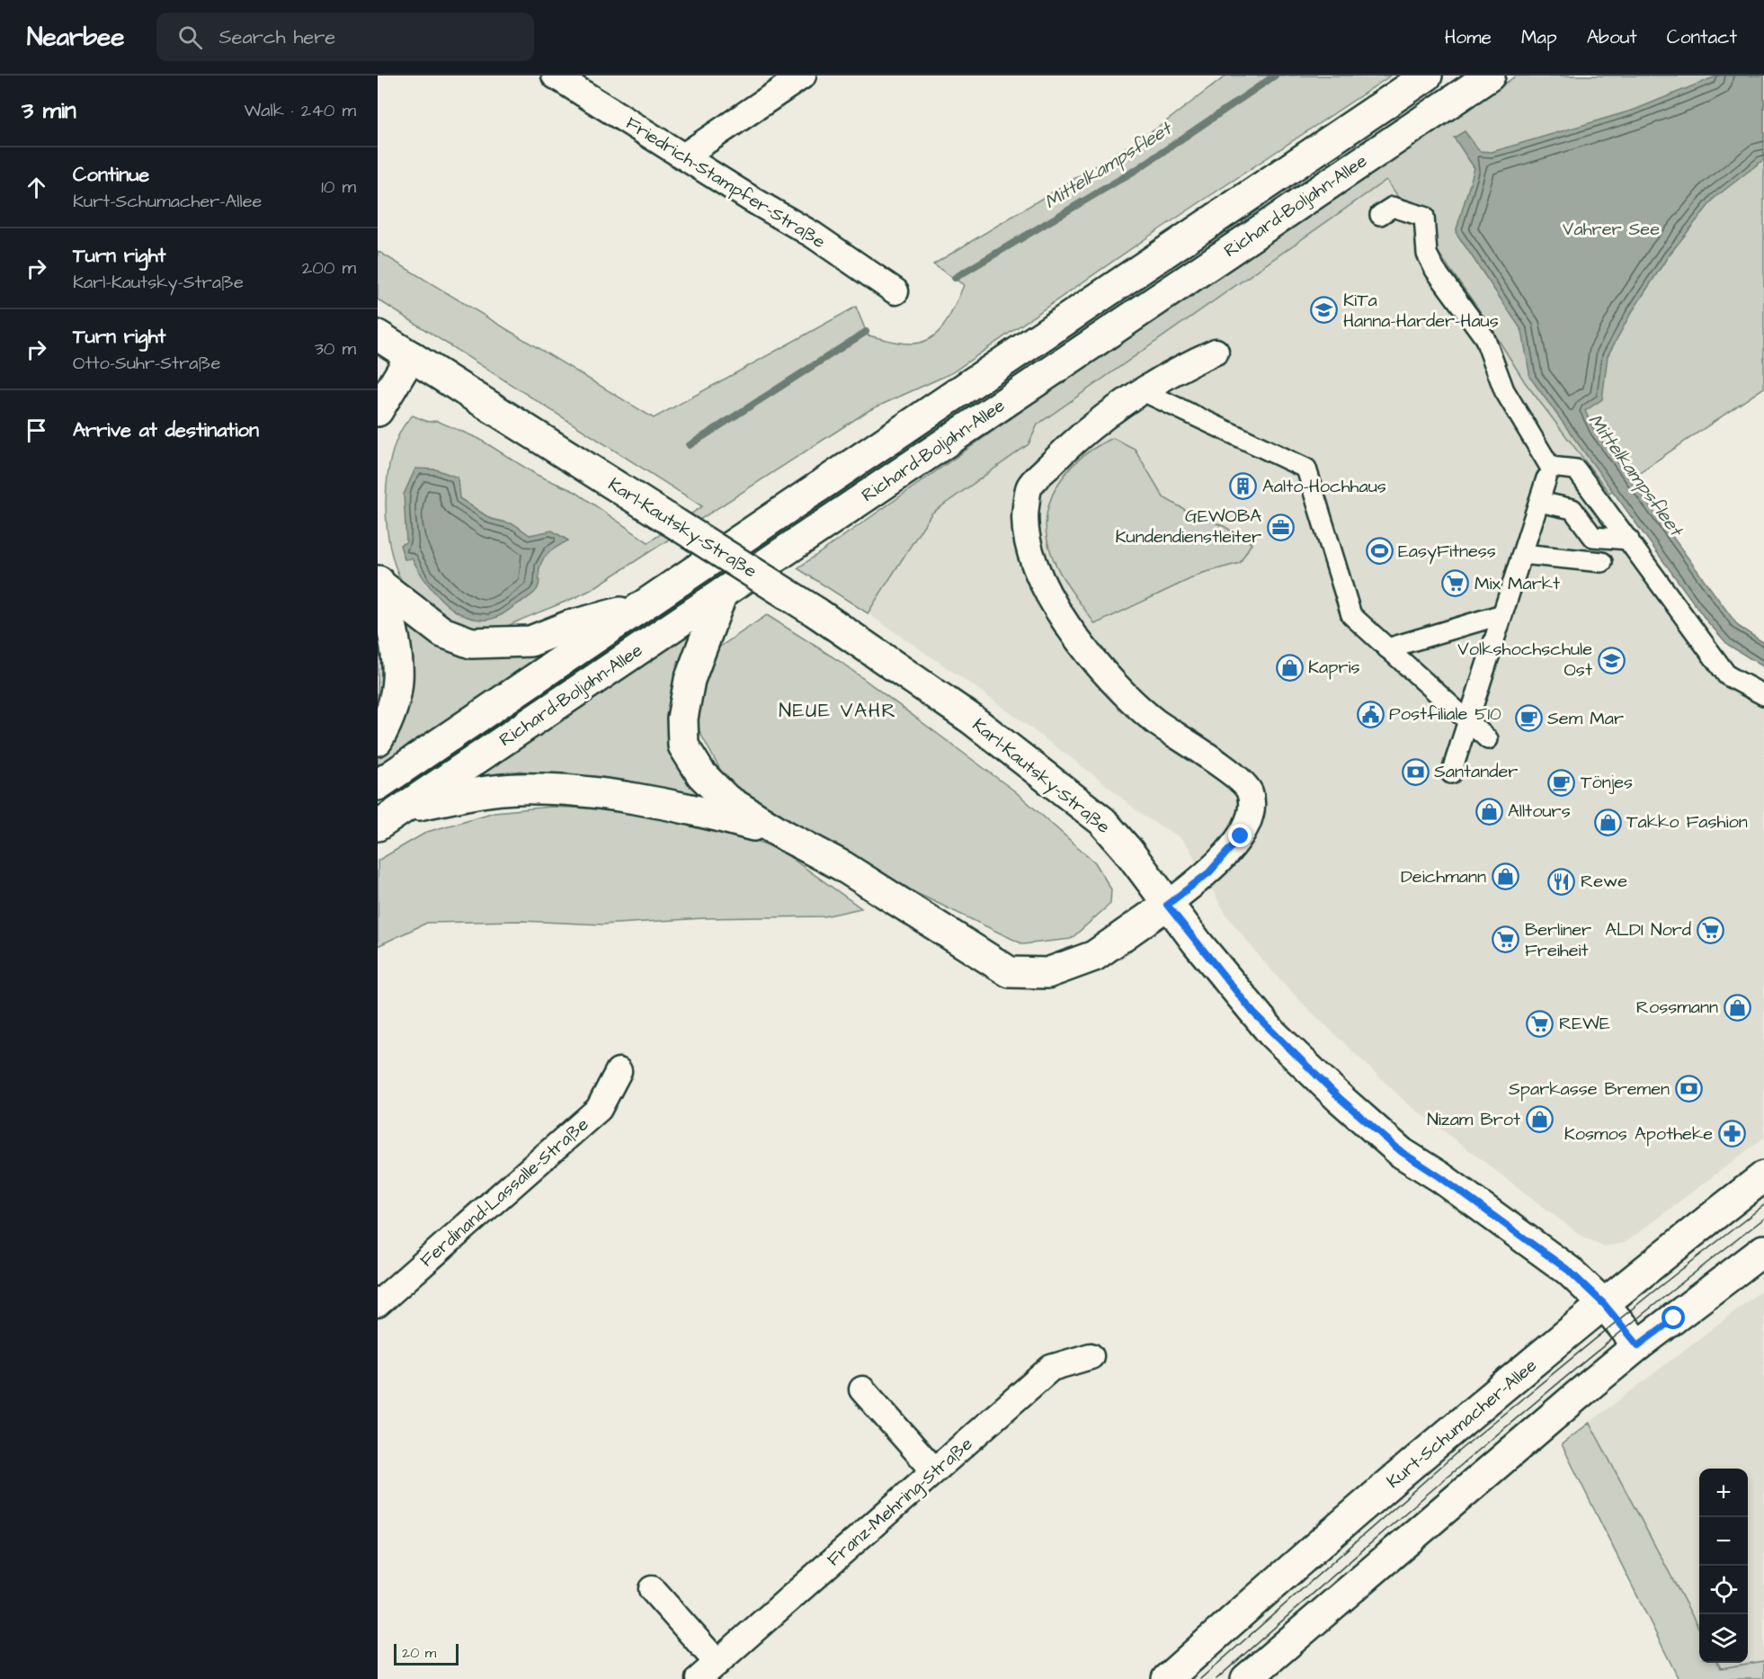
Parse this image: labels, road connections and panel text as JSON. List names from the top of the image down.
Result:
{
  "streets": {
    "main road": ["Richard-Boljahn-Allee", "Karl-Kautsky-Straße", "Kurt-Schumacher-Allee"],
    "street": ["Friedrich-Stampfer-Straße", "Ferdinand-Lassalle-Straße", "Franz-Mehring-Straße"]
  },
  "crossings": [
    ["Karl-Kautsky-Straße", "Kurt-Schumacher-Allee"]
  ],
  "districts": ["NEUE VAHR"],
  "water": ["Mittelkampsfleet"],
  "parks": ["Vahrer See"],
  "places": {
    "school or university": ["KiTa Hanna-Harder-Haus", "Volkshochschule Ost"],
    "building": ["Aalto-Hochhaus"],
    "office": ["GEWOBA Kundendienstleiter"],
    "sports": ["EasyFitness"],
    "supermarket": [
      "Mix Markt",
      "ALDI Nord",
      "Berliner Freiheit",
      "REWE"
    ],
    "shop": [
      "Kapris",
      "Alltours",
      "Takko Fashion",
      "Deichmann",
      "Rossmann",
      "Nizam Brot"
    ],
    "public building": ["Postfiliale 510"],
    "cafe": ["Sem Mar", "Tönjes"],
    "bank": ["Santander", "Sparkasse Bremen"],
    "restaurant": ["Rewe"],
    "pharmacy": ["Kosmos Apotheke"]
  },
  "scale_bar": "20 m",
  "page": {
    "header": "Nearbee",
    "search": "Search here",
    "nav": [
      "Home",
      "Map",
      "About",
      "Contact"
    ],
    "heading": ["3 min", "Walk · 240 m"],
    "list": [
      ["Continue", "Kurt-Schumacher-Allee", "10 m"],
      ["Turn right", "Karl-Kautsky-Straße", "200 m"],
      ["Turn right", "Otto-Suhr-Straße", "30 m"],
      "Arrive at destination"
    ],
    "map_buttons": ["+", "−"],
    "scale": "20 m"
  }
}
